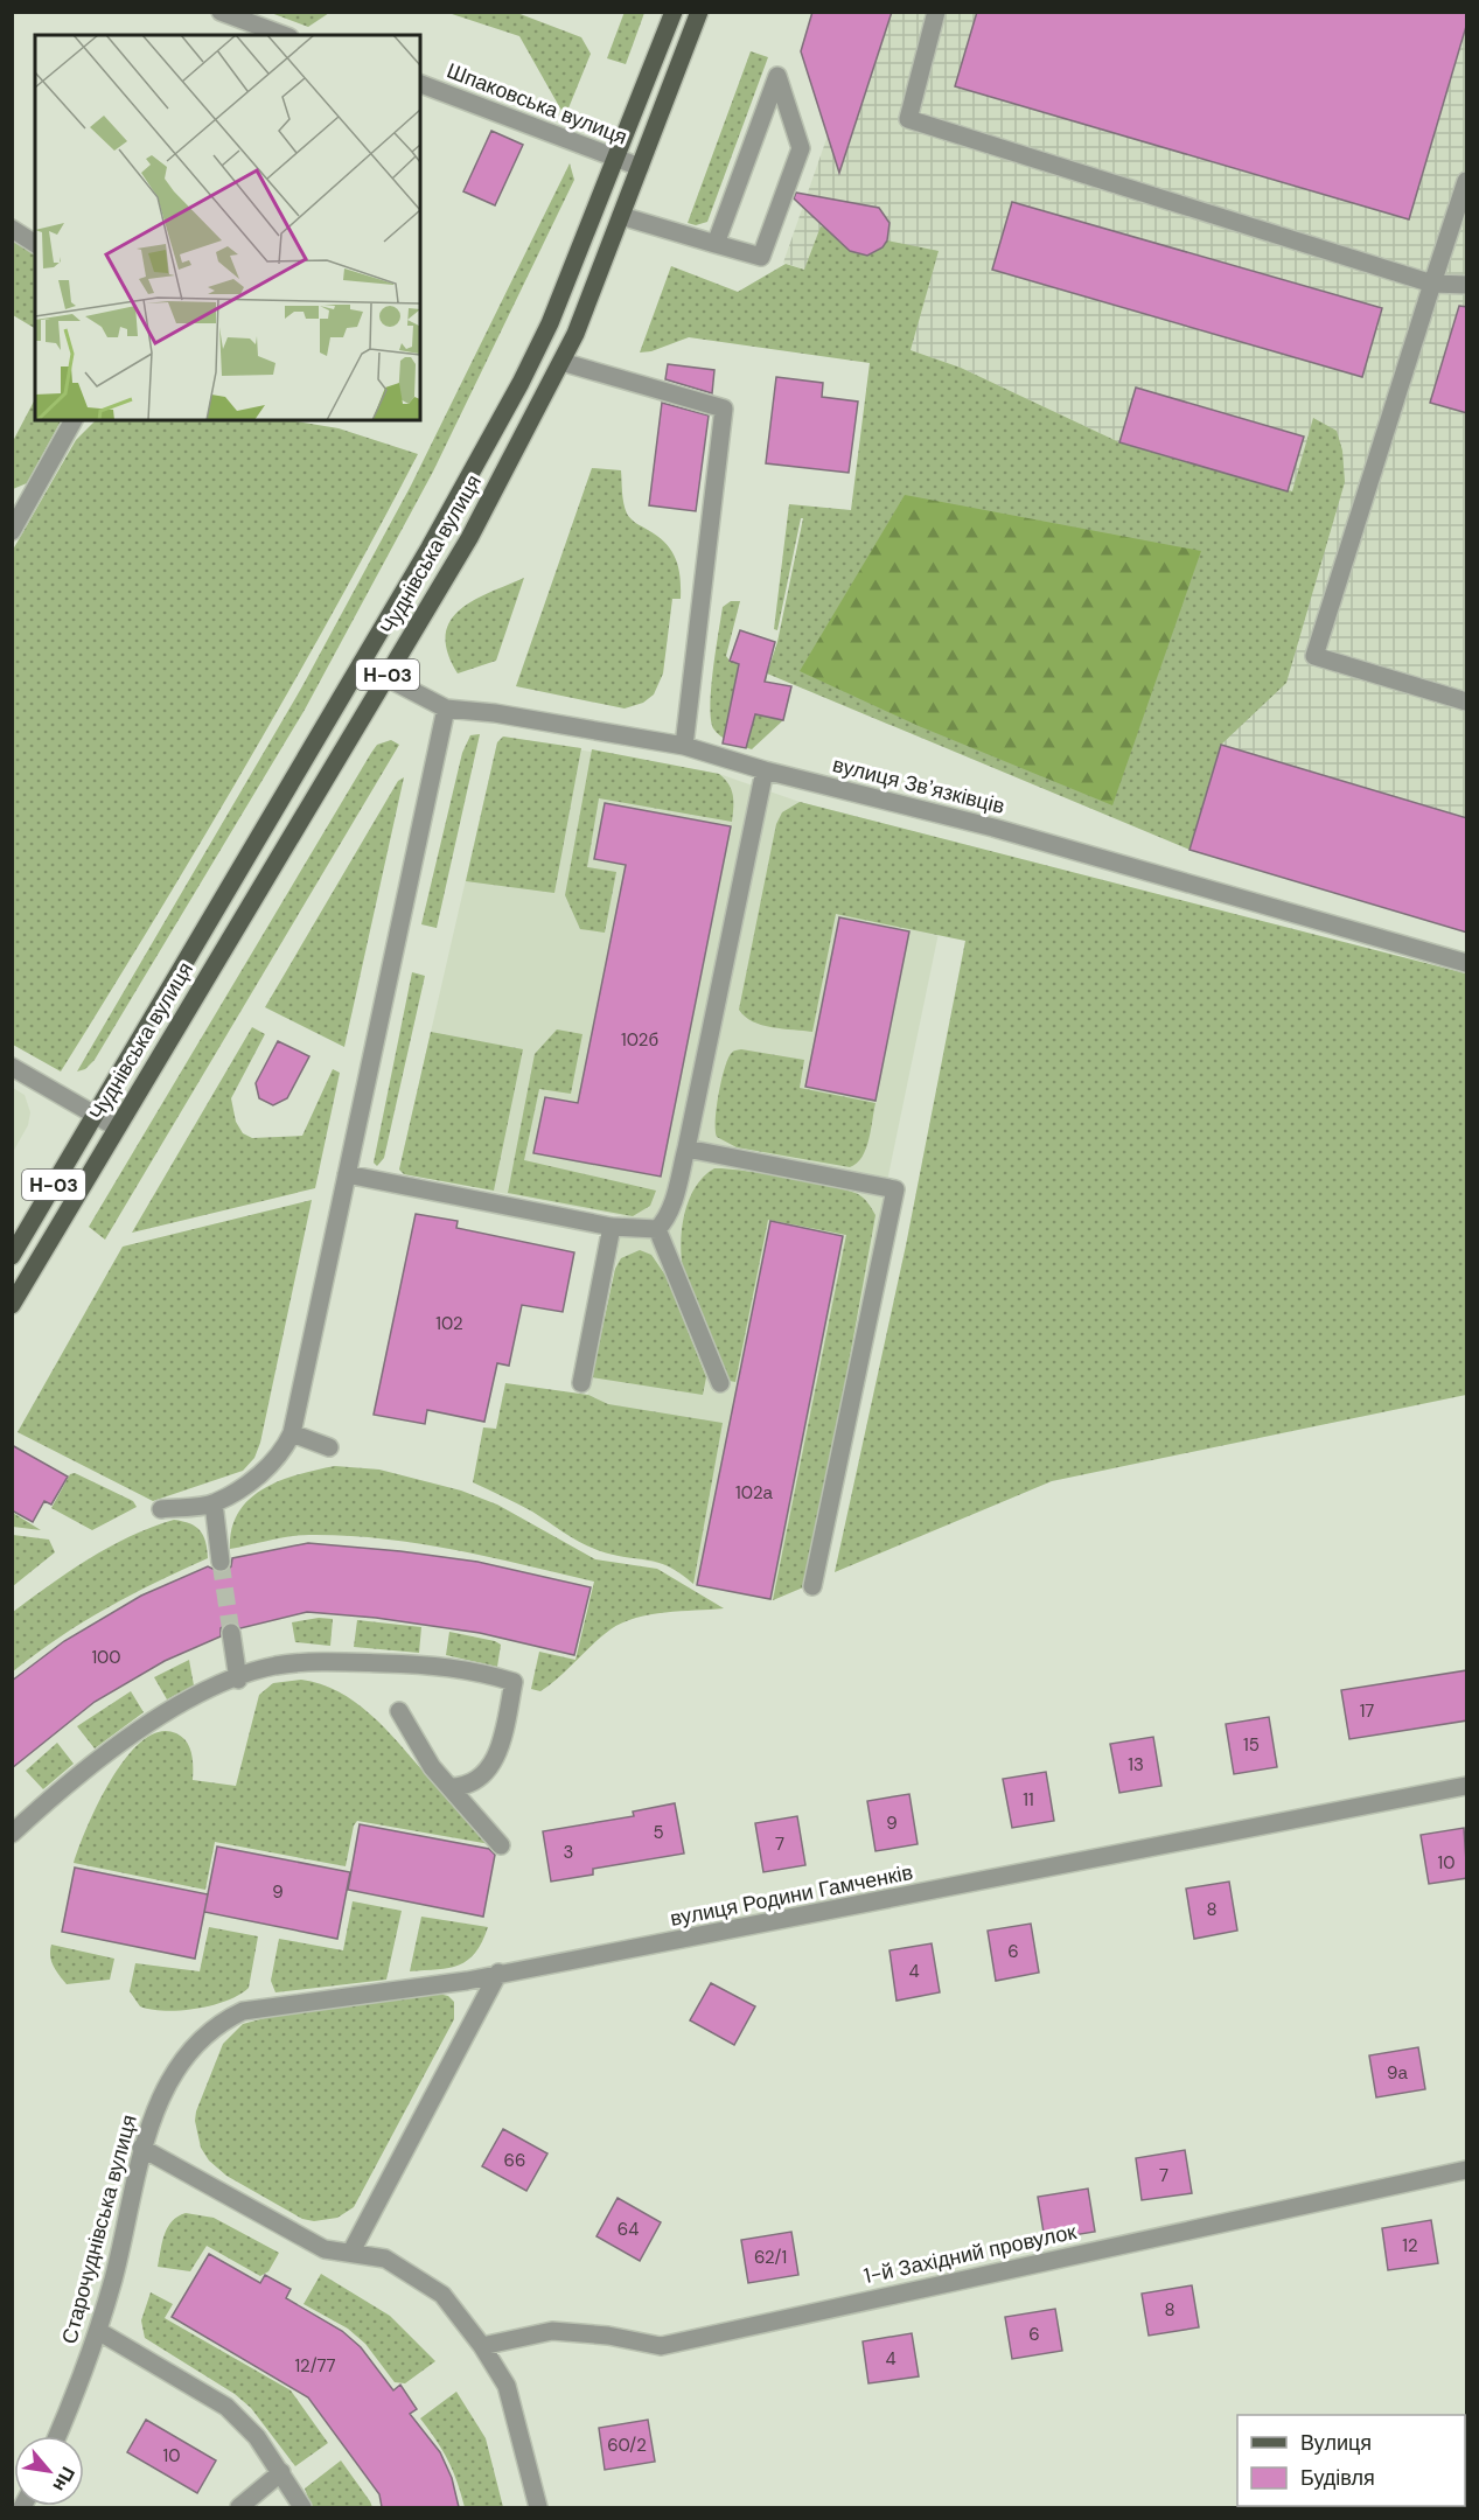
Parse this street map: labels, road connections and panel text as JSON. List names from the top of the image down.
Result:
{
  "streets": {
    "main road": ["Чуднівська вулиця", "Н-03"],
    "street": [
      "Шпаковська вулиця",
      "вулиця Звʼязківців",
      "вулиця Родини Гамченків",
      "Старочуднівська вулиця",
      "1-й Західний провулок"
    ]
  },
  "crossings": [
    ["Шпаковська вулиця", "Чуднівська вулиця"],
    ["Чуднівська вулиця", "вулиця Звʼязківців"],
    ["вулиця Родини Гамченків", "Старочуднівська вулиця"]
  ],
  "house_numbers": [
    "102б",
    "102",
    "102а",
    "100",
    "17",
    "15",
    "13",
    "11",
    "9",
    "5",
    "7",
    "3",
    "10",
    "9",
    "8",
    "6",
    "4",
    "9а",
    "66",
    "7",
    "64",
    "12",
    "62/1",
    "8",
    "6",
    "4",
    "12/77",
    "60/2",
    "10"
  ],
  "legend": ["Вулиця", "Будівля"],
  "north": "bottom right"
}
